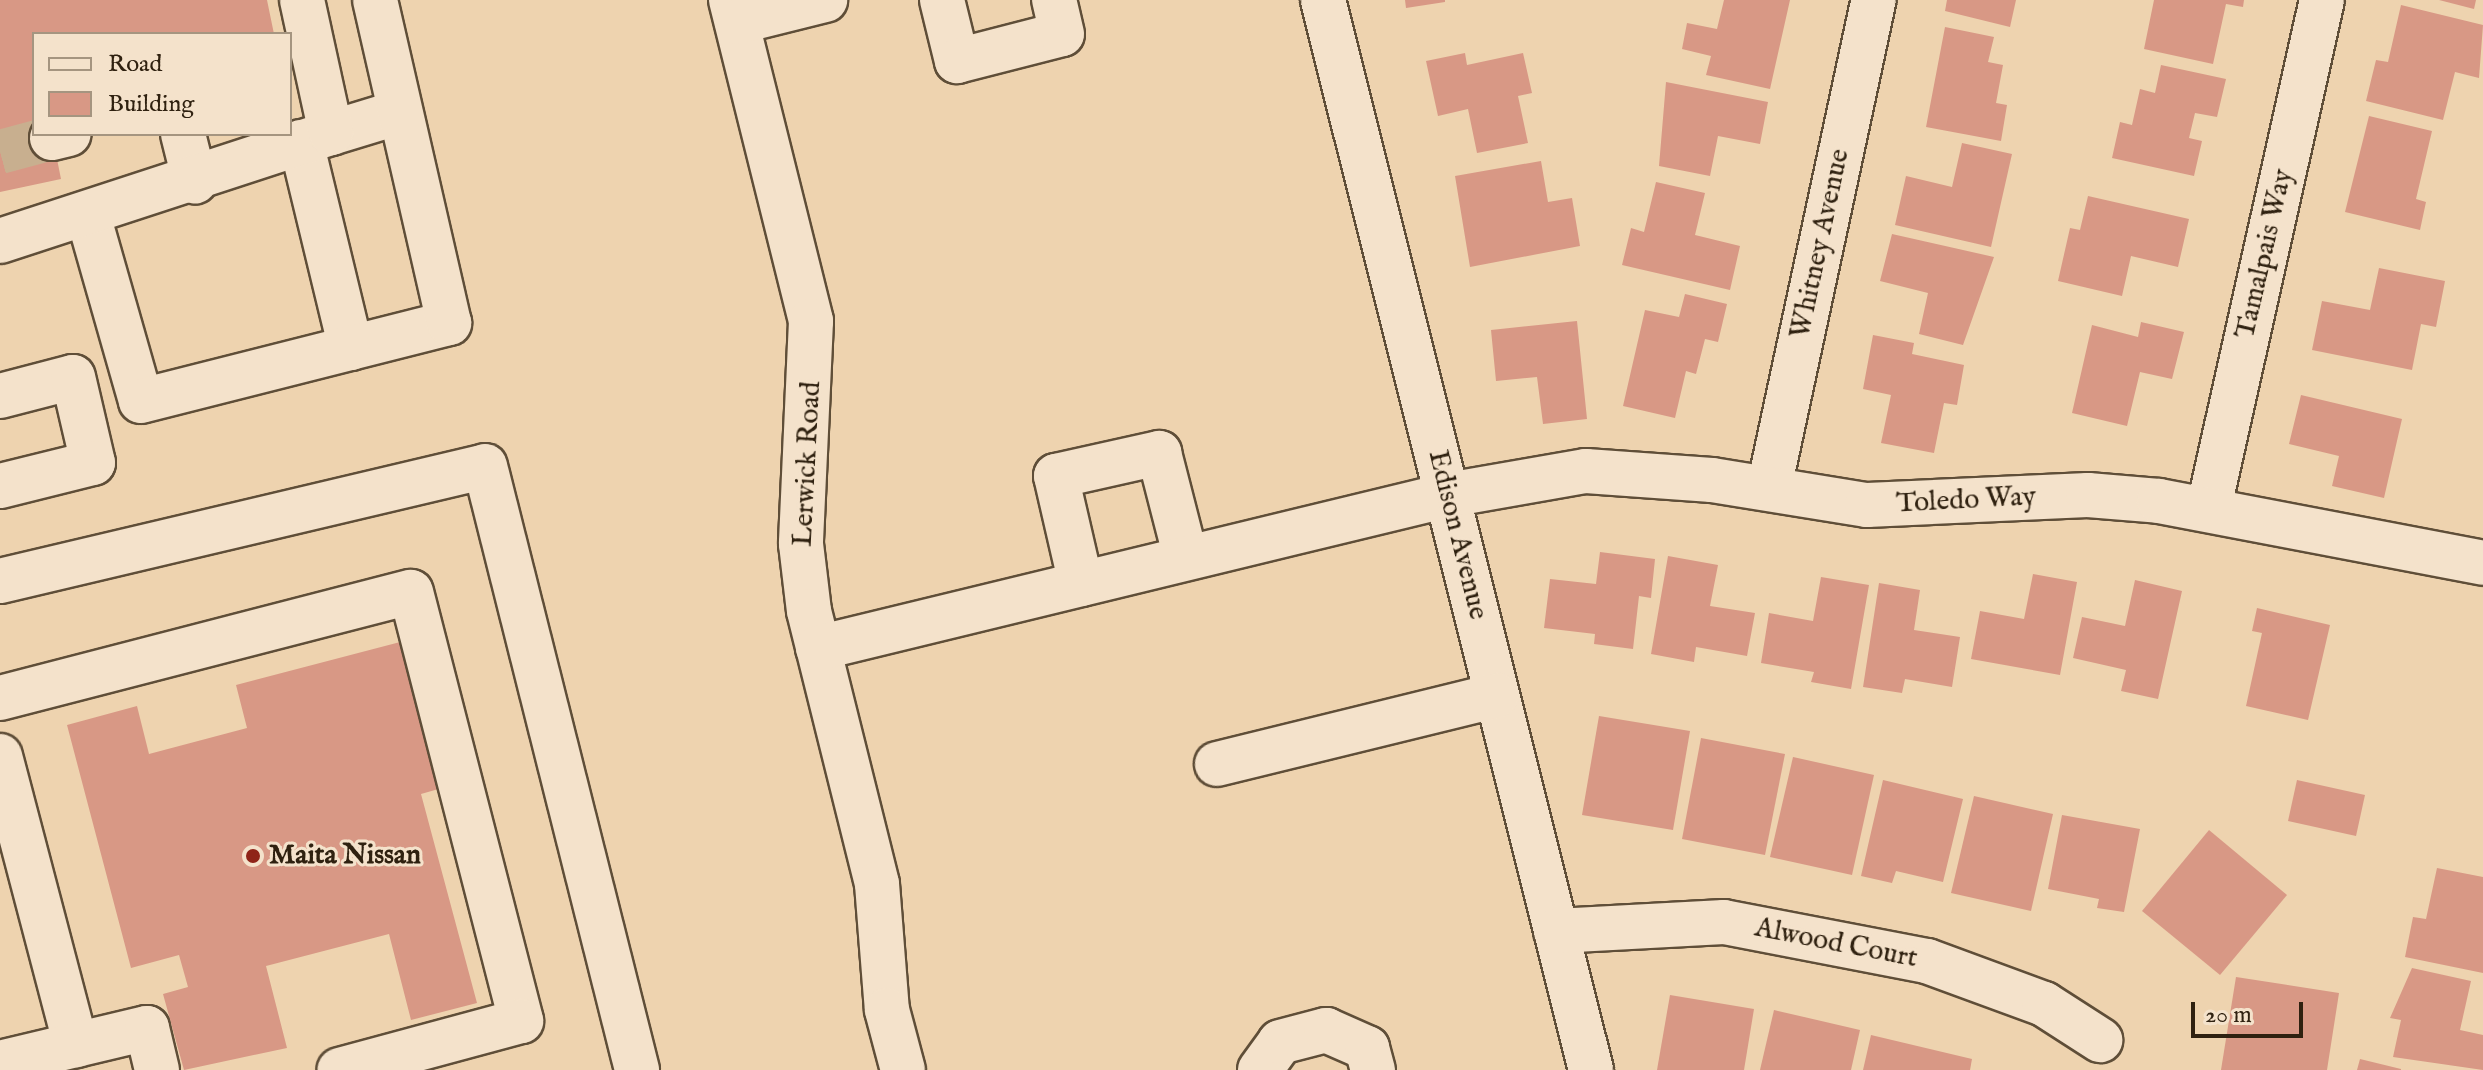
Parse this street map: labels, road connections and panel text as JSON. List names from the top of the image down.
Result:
{
  "streets": {
    "street": [
      "Whitney Avenue",
      "Tamalpais Way",
      "Lerwick Road",
      "Toledo Way",
      "Edison Avenue",
      "Alwood Court"
    ]
  },
  "crossings": [
    ["Whitney Avenue", "Toledo Way"],
    ["Tamalpais Way", "Toledo Way"],
    ["Lerwick Road", "Toledo Way"],
    ["Toledo Way", "Edison Avenue"],
    ["Edison Avenue", "Alwood Court"]
  ],
  "places": ["Maita Nissan"],
  "legend": ["Road", "Building"],
  "scale_bar": "20 m"
}
